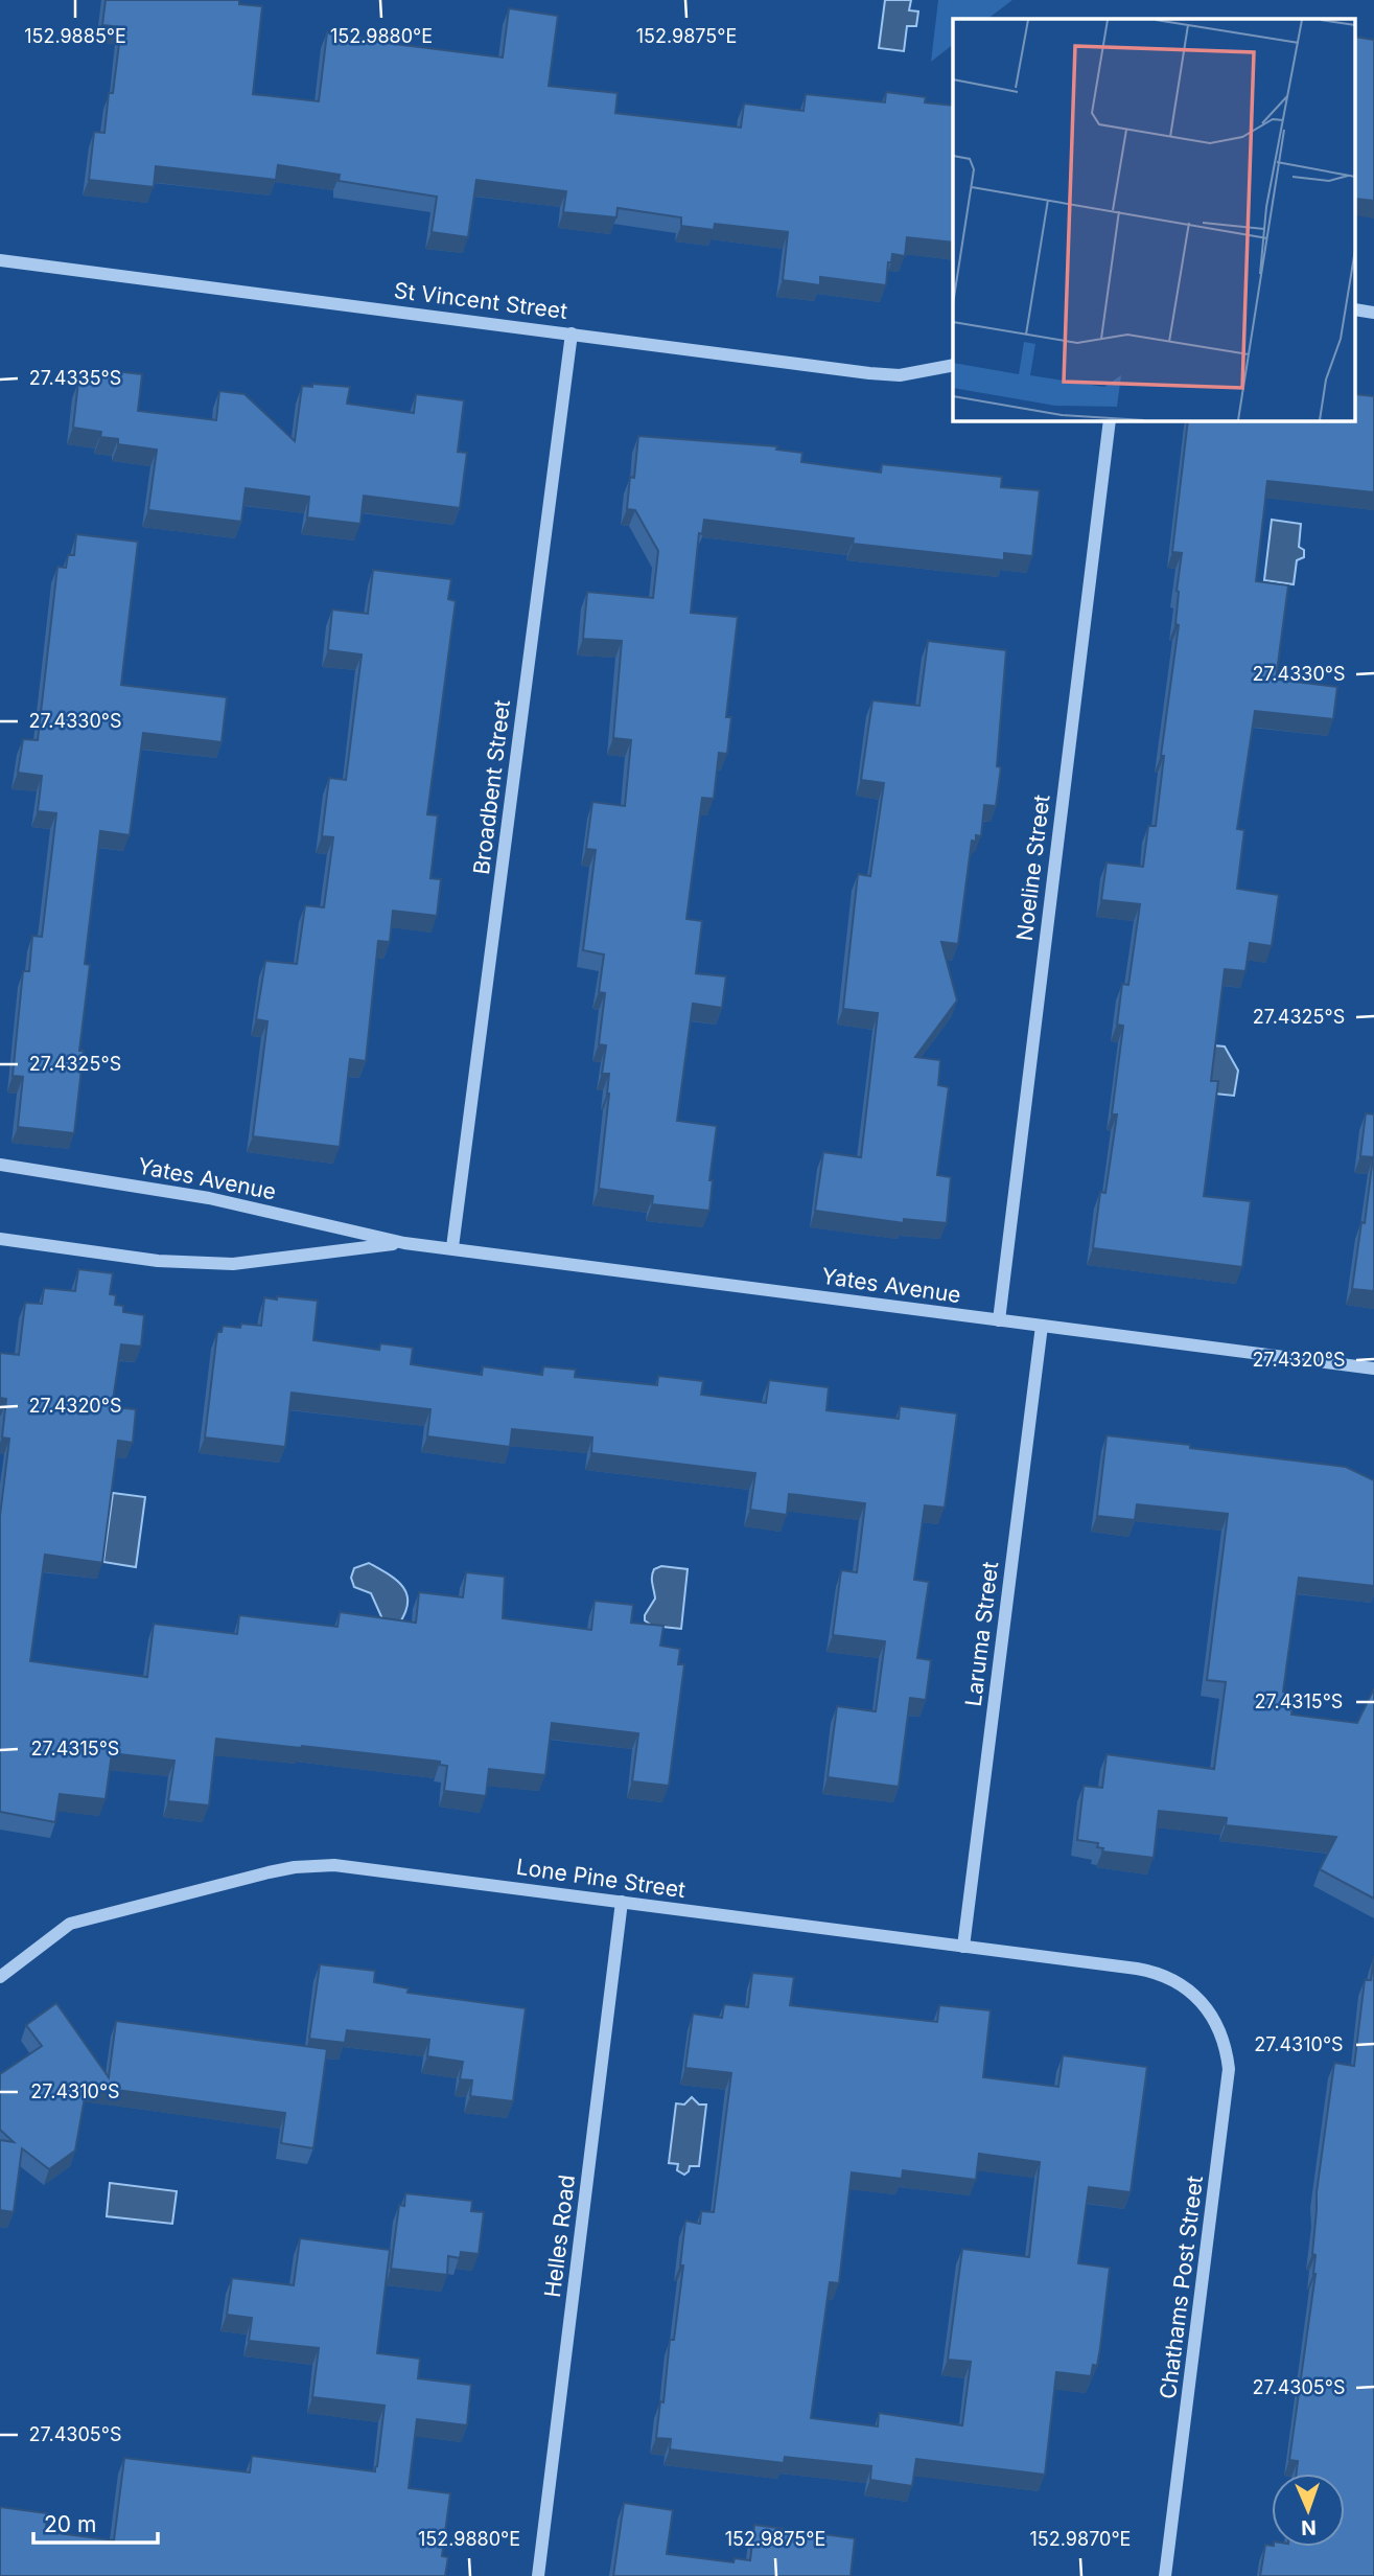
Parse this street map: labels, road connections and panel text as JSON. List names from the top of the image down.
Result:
{
  "streets": {
    "street": [
      "St Vincent Street",
      "Broadbent Street",
      "Noeline Street",
      "Yates Avenue",
      "Laruma Street",
      "Lone Pine Street",
      "Helles Road",
      "Chathams Post Street"
    ]
  },
  "crossings": [
    ["St Vincent Street", "Broadbent Street"],
    ["Broadbent Street", "Yates Avenue"],
    ["Noeline Street", "Yates Avenue"],
    ["Yates Avenue", "Laruma Street"],
    ["Laruma Street", "Lone Pine Street"],
    ["Lone Pine Street", "Helles Road"],
    ["Lone Pine Street", "Chathams Post Street"]
  ],
  "scale_bar": "20 m",
  "north": "bottom",
  "coordinates": [
    "152.9885°E",
    "152.9880°E",
    "152.9875°E",
    "27.4335°S",
    "27.4330°S",
    "27.4325°S",
    "27.4320°S",
    "27.4315°S",
    "27.4310°S",
    "27.4305°S",
    "152.9870°E"
  ]
}
